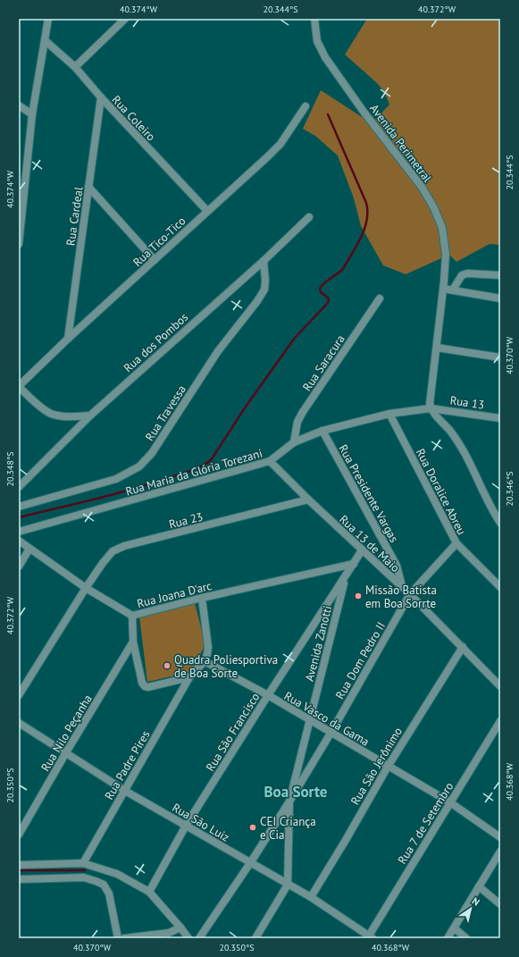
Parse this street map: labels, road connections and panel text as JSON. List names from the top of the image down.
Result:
{
  "streets": {
    "street": [
      "Rua Coleiro",
      "Avenida Perimetral",
      "Rua Cardeal",
      "Rua Tico-Tico",
      "Rua dos Pombos",
      "Rua Saracura",
      "Rua 13",
      "Rua Travessa",
      "Rua Maria da Glória Torezani",
      "Rua Doralice Abreu",
      "Rua Presidente Vargas",
      "Rua 23",
      "Rua 13 de Maio",
      "Rua Joana D'arc",
      "Avenida Zanotti",
      "Rua Dom Pedro II",
      "Rua Vasco da Gama",
      "Rua São Francisco",
      "Rua Nilo Peçanha",
      "Rua Padre Pires",
      "Rua São Jerônimo",
      "Rua São Luiz",
      "Rua 7 de Setembro"
    ]
  },
  "crossings": [
    ["Rua Coleiro", "Rua Cardeal"],
    ["Rua Coleiro", "Rua Tico-Tico"],
    ["Avenida Perimetral", "Rua 13"],
    ["Avenida Perimetral", "Rua Maria da Glória Torezani"],
    ["Rua Cardeal", "Rua Tico-Tico"],
    ["Rua dos Pombos", "Rua Travessa"],
    ["Rua Saracura", "Rua Maria da Glória Torezani"],
    ["Rua 13", "Rua Maria da Glória Torezani"],
    ["Rua Maria da Glória Torezani", "Rua Doralice Abreu"],
    ["Rua Maria da Glória Torezani", "Rua Presidente Vargas"],
    ["Rua Maria da Glória Torezani", "Rua 13 de Maio"],
    ["Rua Doralice Abreu", "Rua Dom Pedro II"],
    ["Rua Presidente Vargas", "Rua 13 de Maio"],
    ["Rua 23", "Rua 13 de Maio"],
    ["Rua 23", "Rua Joana D'arc"],
    ["Rua 13 de Maio", "Rua Dom Pedro II"],
    ["Rua 13 de Maio", "Rua São Francisco"],
    ["Rua 13 de Maio", "Rua São Jerônimo"],
    ["Rua Joana D'arc", "Rua São Francisco"],
    ["Avenida Zanotti", "Rua Dom Pedro II"],
    ["Avenida Zanotti", "Rua Vasco da Gama"],
    ["Avenida Zanotti", "Rua São Francisco"],
    ["Avenida Zanotti", "Rua São Luiz"],
    ["Rua Dom Pedro II", "Rua Vasco da Gama"],
    ["Rua Dom Pedro II", "Rua São Luiz"],
    ["Rua Vasco da Gama", "Rua São Francisco"],
    ["Rua Vasco da Gama", "Rua São Jerônimo"],
    ["Rua Vasco da Gama", "Rua 7 de Setembro"],
    ["Rua São Francisco", "Rua São Luiz"],
    ["Rua Nilo Peçanha", "Rua São Luiz"],
    ["Rua Padre Pires", "Rua São Luiz"],
    ["Rua São Jerônimo", "Rua São Luiz"],
    ["Rua São Luiz", "Rua 7 de Setembro"]
  ],
  "districts": ["Boa Sorte"],
  "places": ["Missão Batista em Boa Sorrte", "Quadra Poliesportiva de Boa Sorte", "CEI Criança e Cia"],
  "north": "top right",
  "coordinates": [
    "40.374°W",
    "20.344°S",
    "40.372°W",
    "40.370°W",
    "20.348°S",
    "20.346°S",
    "40.368°W",
    "20.350°S"
  ]
}
